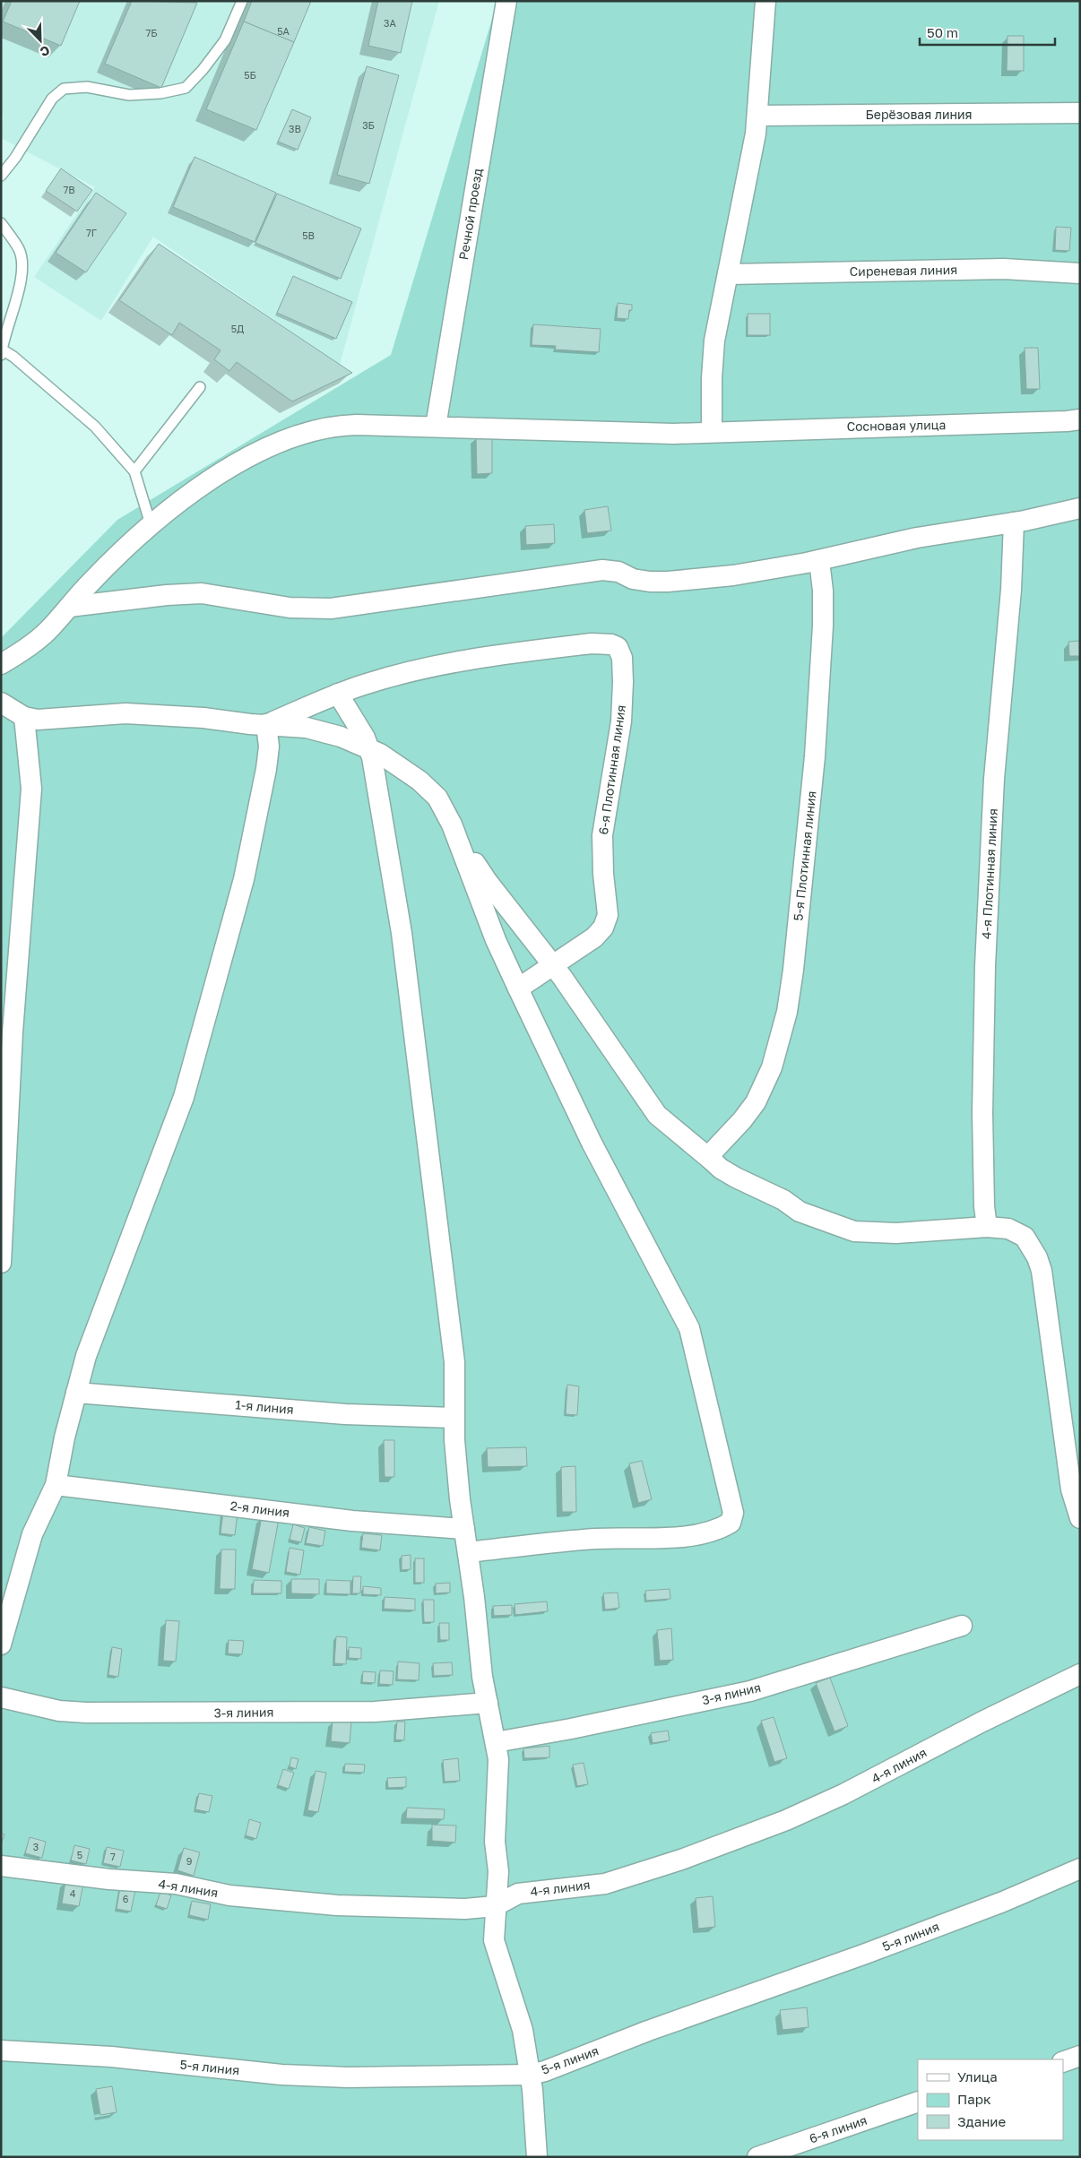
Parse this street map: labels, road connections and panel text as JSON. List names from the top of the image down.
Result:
{
  "streets": {
    "street": [
      "Берёзовая линия",
      "Речной проезд",
      "Сиреневая линия",
      "Сосновая улица",
      "6-я Плотинная линия",
      "5-я Плотинная линия",
      "4-я Плотинная линия",
      "1-я линия",
      "2-я линия",
      "3-я линия",
      "4-я линия",
      "5-я линия",
      "6-я линия"
    ]
  },
  "crossings": [
    ["Речной проезд", "Сосновая улица"]
  ],
  "house_numbers": [
    "3А",
    "5А",
    "7Б",
    "5Б",
    "3Б",
    "3В",
    "7В",
    "7Г",
    "5В",
    "5Д",
    "3",
    "5",
    "7",
    "9",
    "4",
    "6"
  ],
  "legend": ["Улица", "Парк", "Здание"],
  "scale_bar": "50 m",
  "north": "bottom right"
}
